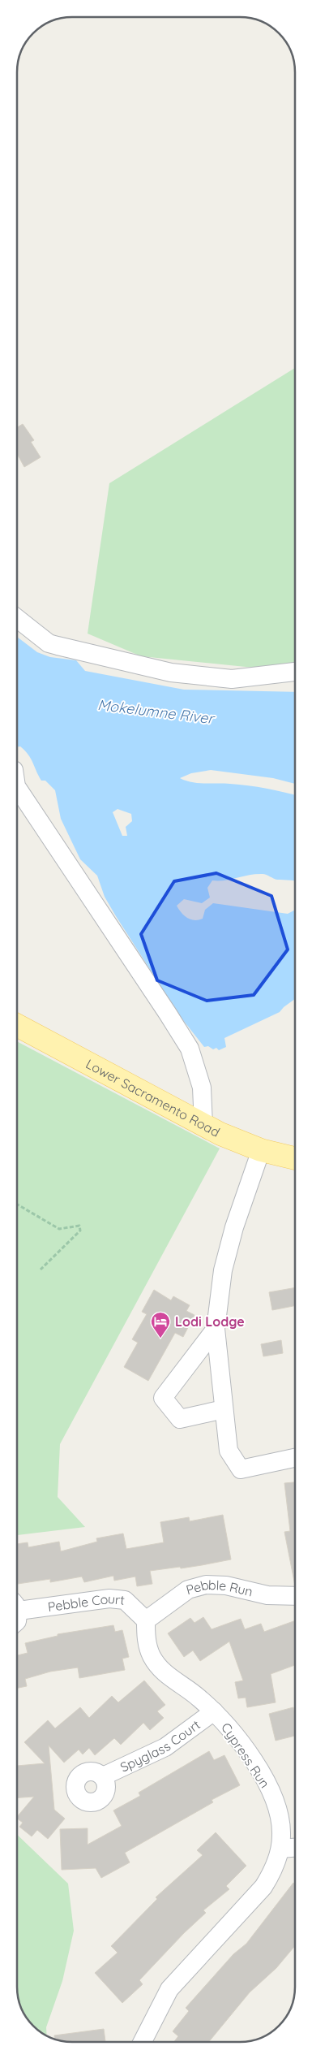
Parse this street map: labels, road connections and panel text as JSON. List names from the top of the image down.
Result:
{
  "streets": {
    "main road": ["Lower Sacramento Road"],
    "street": [
      "Pebble Run",
      "Pebble Court",
      "Spyglass Court",
      "Cypress Run"
    ]
  },
  "crossings": [
    ["Pebble Run", "Pebble Court"],
    ["Pebble Run", "Cypress Run"],
    ["Pebble Court", "Cypress Run"],
    ["Spyglass Court", "Cypress Run"]
  ],
  "water": ["Mokelumne River"],
  "places": {
    "hotel": ["Lodi Lodge"]
  }
}
